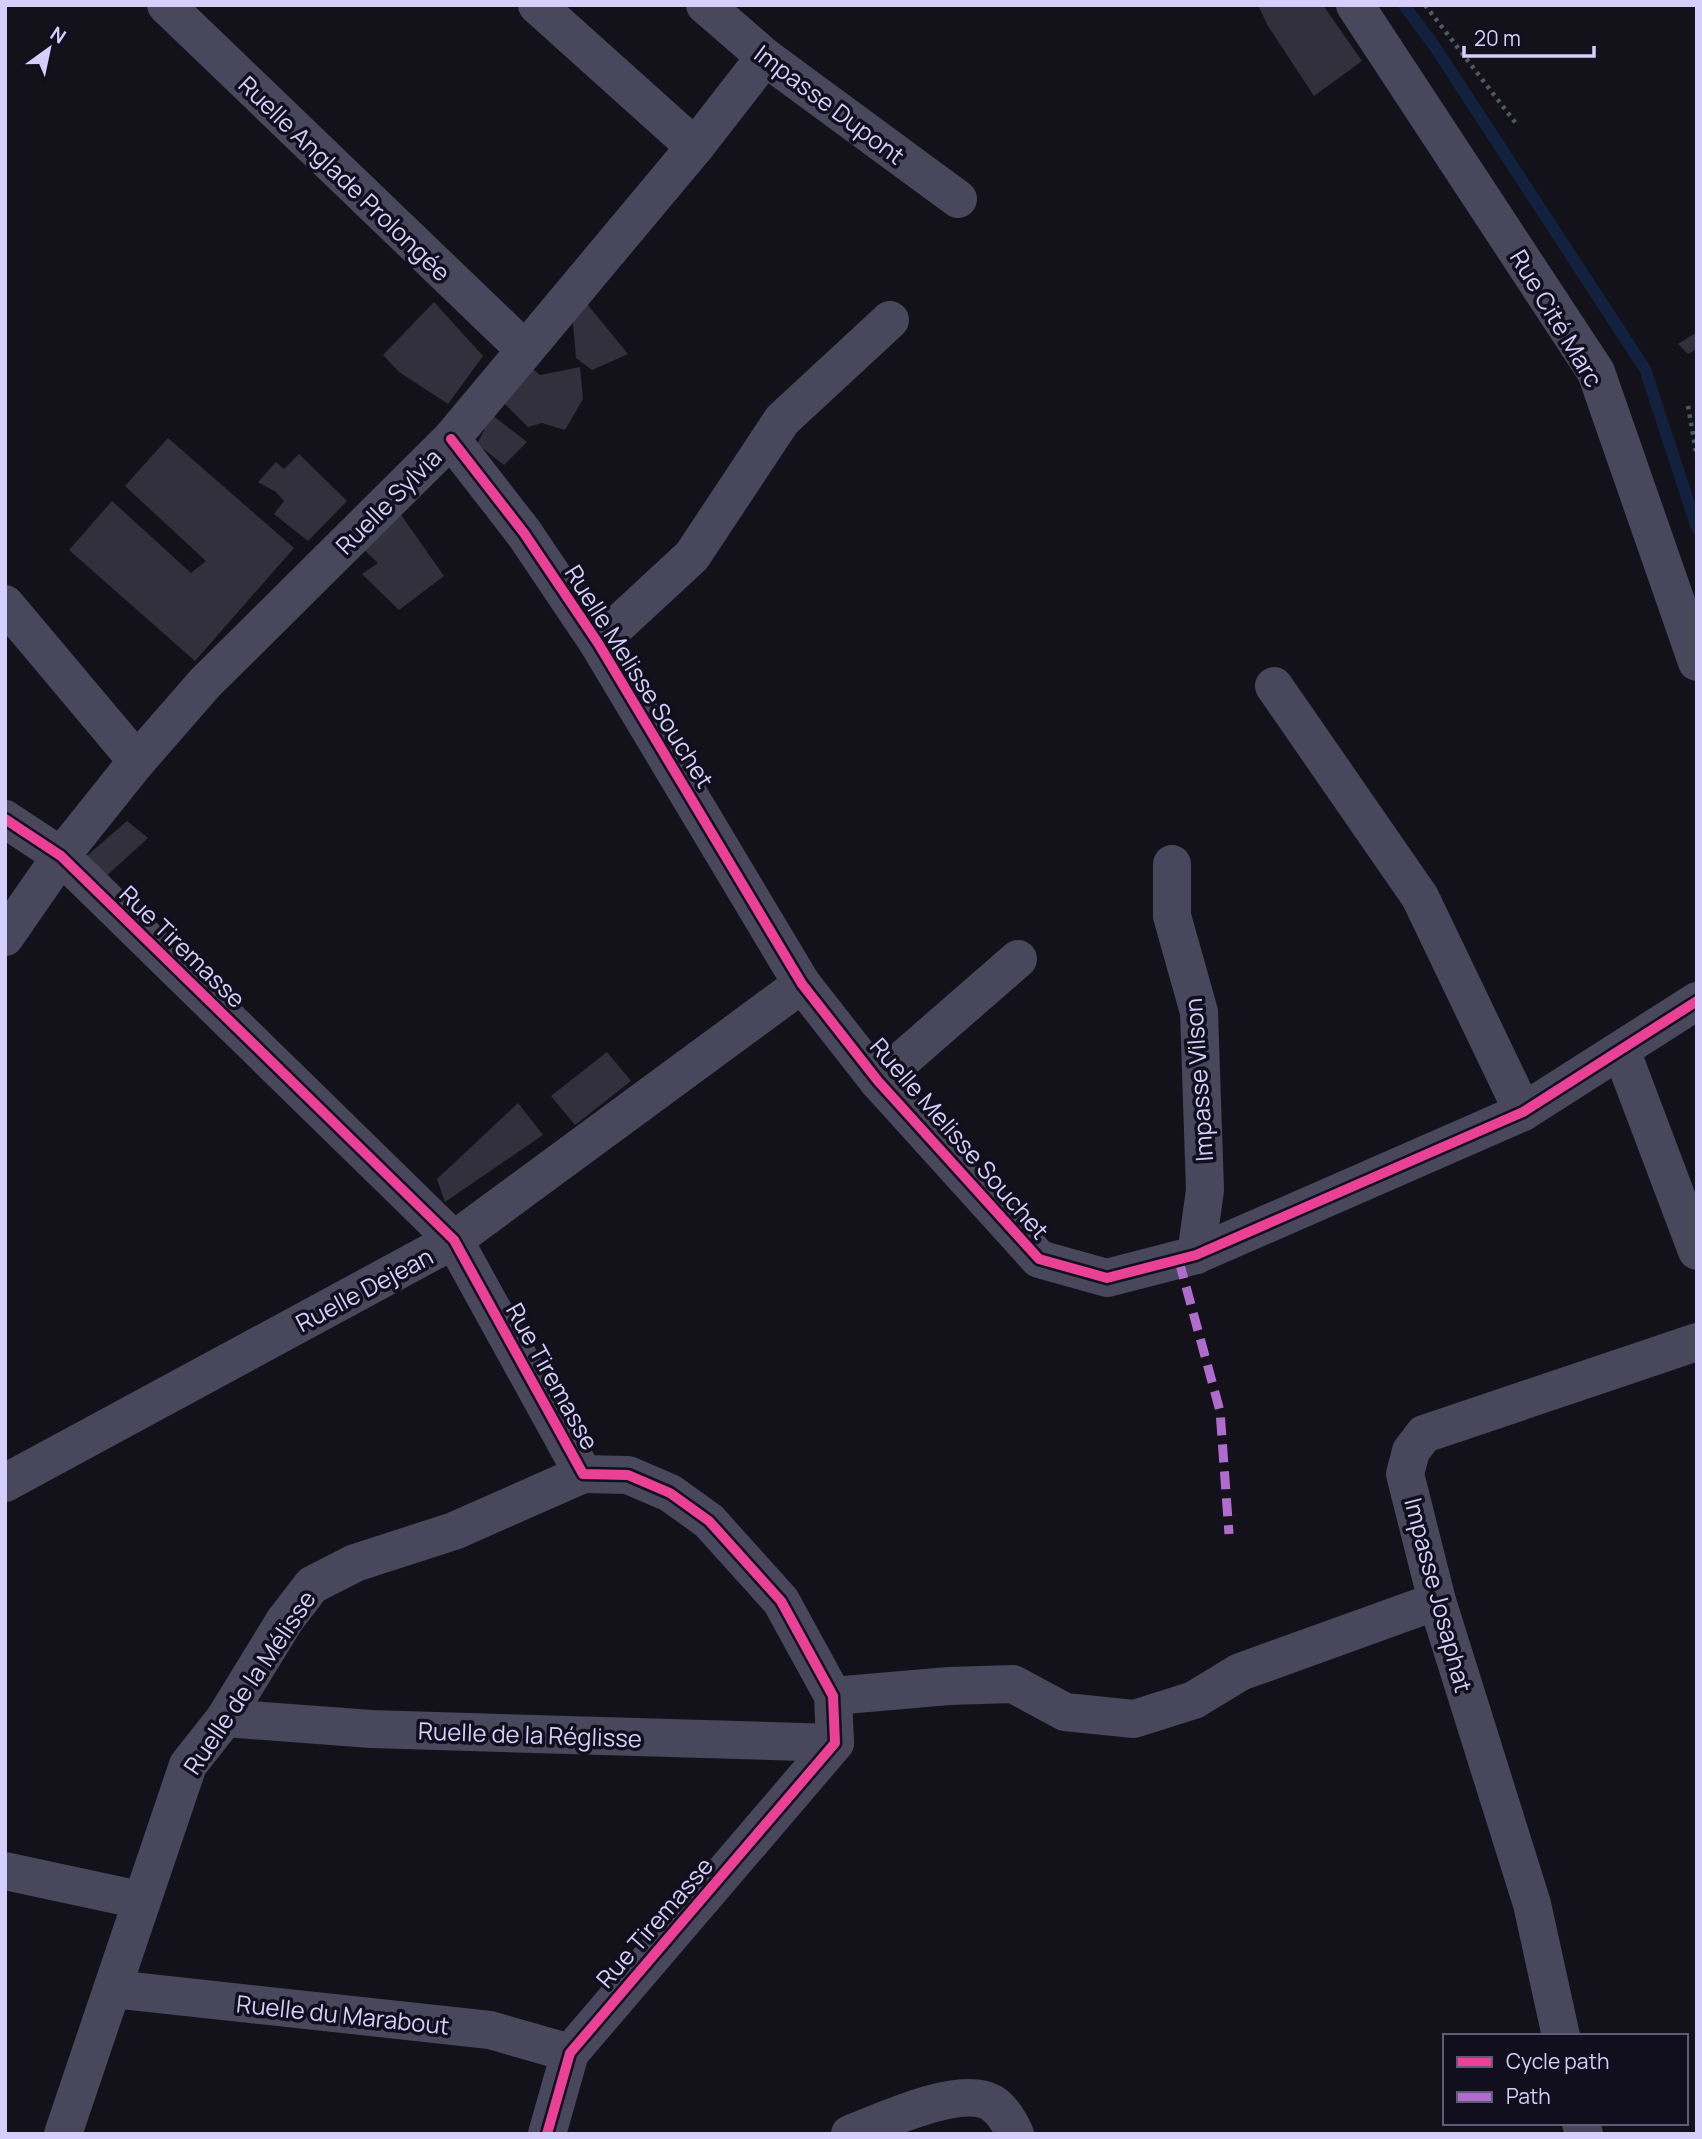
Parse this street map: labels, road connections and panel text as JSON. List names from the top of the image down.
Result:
{
  "streets": {
    "street": [
      "Impasse Dupont",
      "Ruelle Anglade Prolongée",
      "Rue Cité Marc",
      "Ruelle Sylvia",
      "Ruelle Melisse Souchet",
      "Rue Tiremasse",
      "Impasse Vilson",
      "Ruelle Dejean",
      "Impasse Josaphat",
      "Ruelle de la Mélisse",
      "Ruelle de la Réglisse",
      "Ruelle du Marabout"
    ]
  },
  "crossings": [
    ["Impasse Dupont", "Ruelle Sylvia"],
    ["Ruelle Anglade Prolongée", "Ruelle Sylvia"],
    ["Ruelle Sylvia", "Ruelle Melisse Souchet"],
    ["Ruelle Sylvia", "Rue Tiremasse"],
    ["Ruelle Melisse Souchet", "Impasse Vilson"],
    ["Ruelle Melisse Souchet", "Ruelle Dejean"],
    ["Rue Tiremasse", "Ruelle Dejean"],
    ["Rue Tiremasse", "Ruelle de la Mélisse"],
    ["Rue Tiremasse", "Ruelle de la Réglisse"],
    ["Rue Tiremasse", "Ruelle du Marabout"],
    ["Ruelle de la Mélisse", "Ruelle de la Réglisse"],
    ["Ruelle de la Mélisse", "Ruelle du Marabout"]
  ],
  "legend": ["Cycle path", "Path"],
  "scale_bar": "20 m",
  "north": "top right"
}
